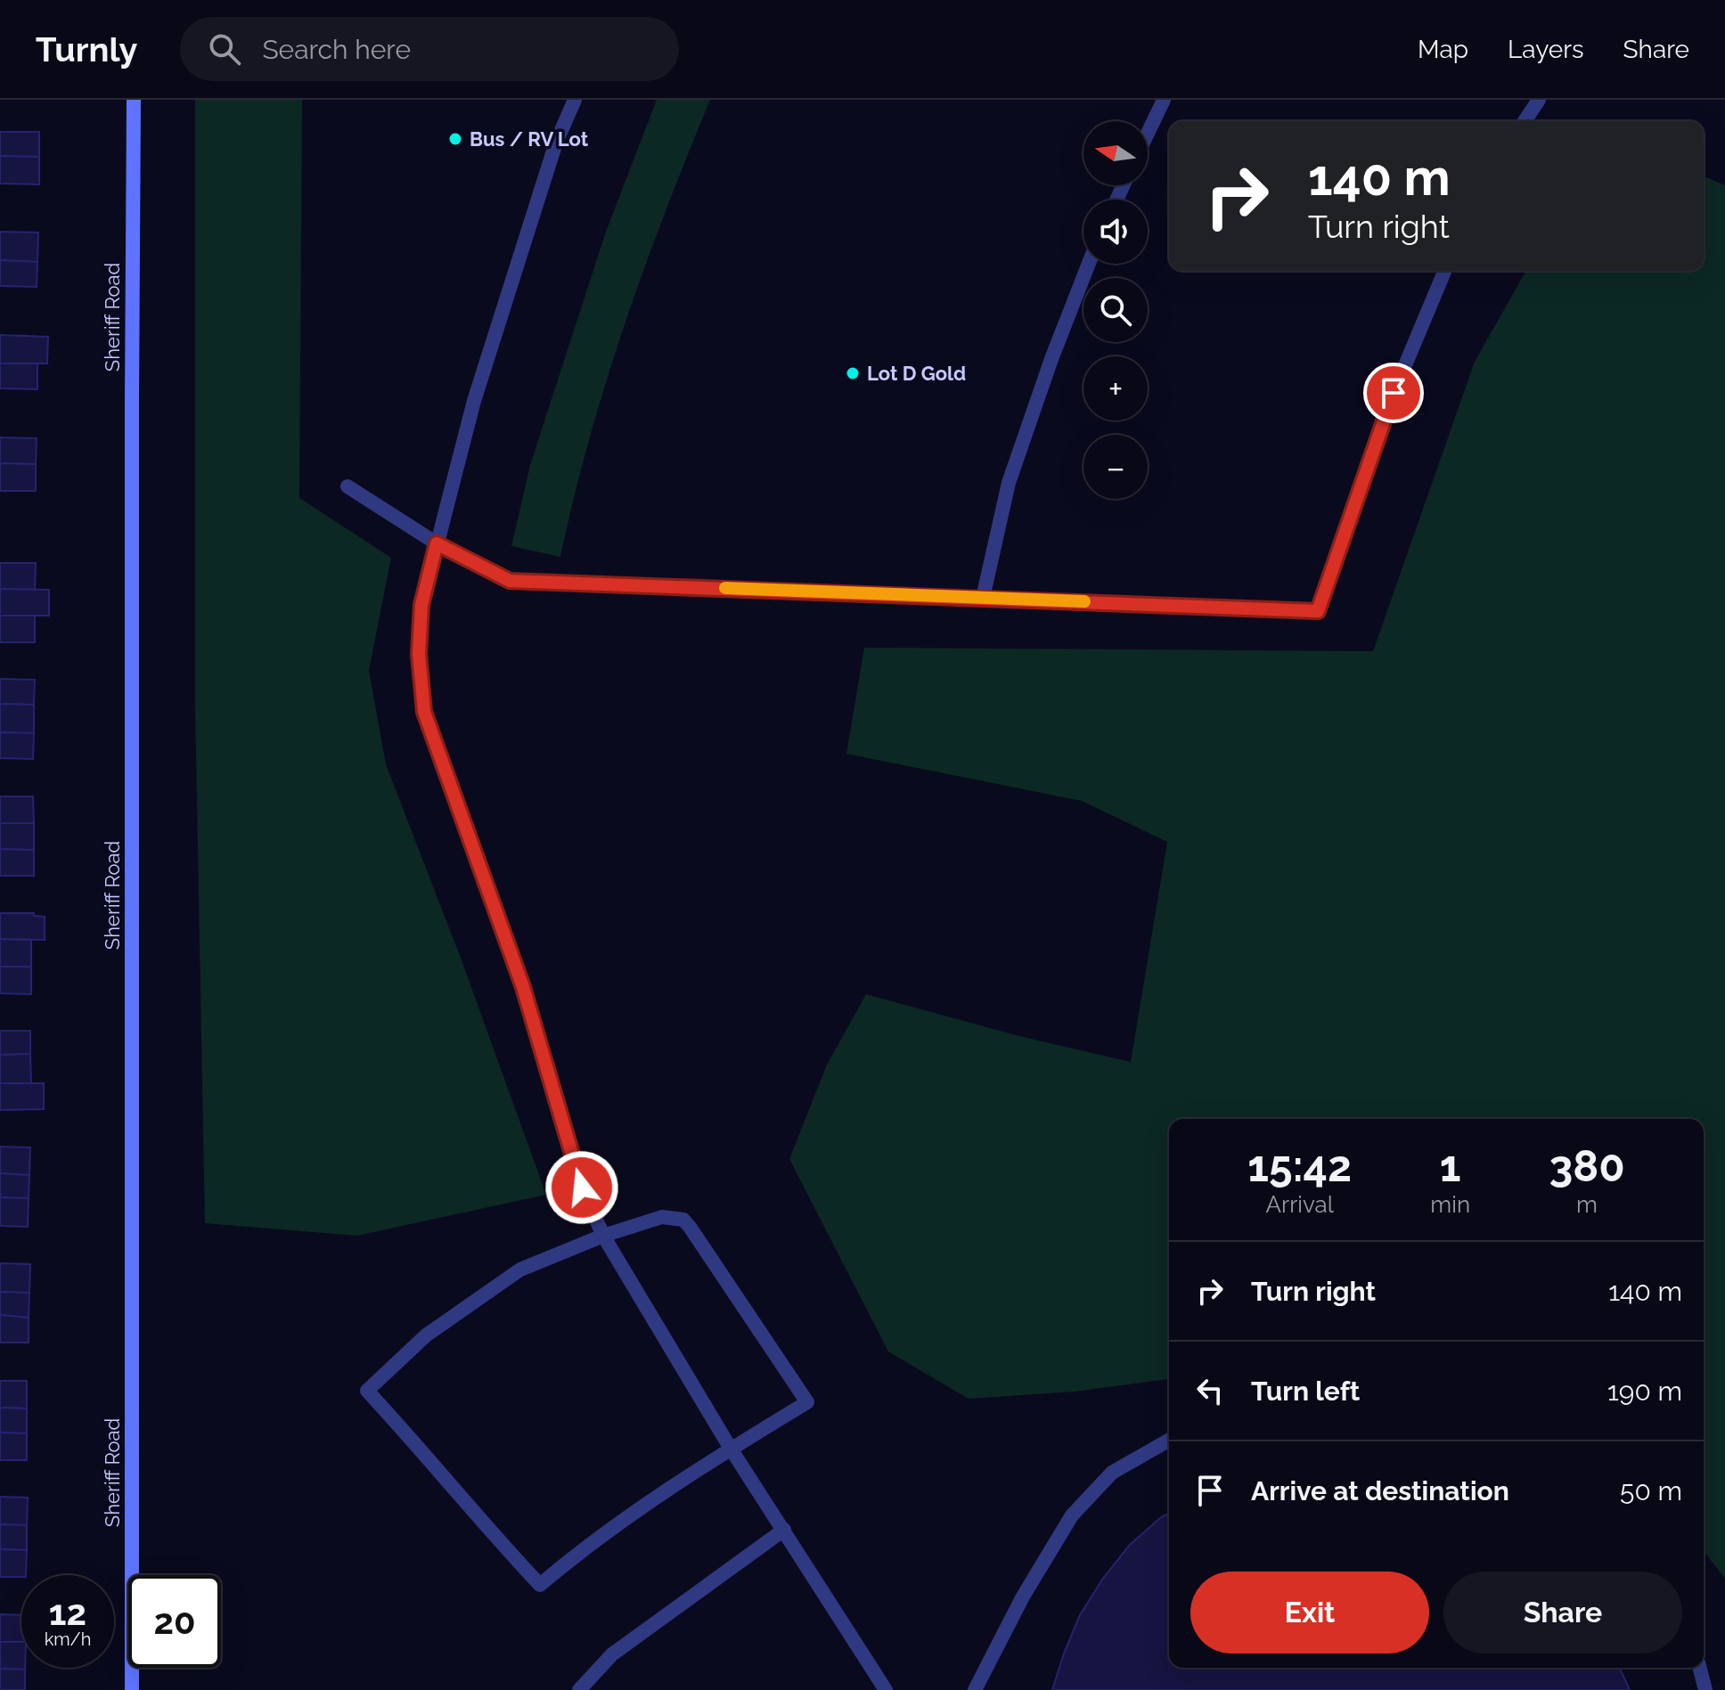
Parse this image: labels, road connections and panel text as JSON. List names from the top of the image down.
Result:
{
  "streets": {
    "main road": ["Sheriff Road"]
  },
  "places": ["Bus / RV Lot", "Lot D Gold"],
  "north": "left",
  "page": {
    "header": "Turnly",
    "search": "Search here",
    "nav": ["Map", "Layers", "Share"],
    "map_buttons": ["+", "−"],
    "turn": ["140 m", "Turn right"],
    "eta": [
      "15:42",
      "Arrival",
      "1",
      "min",
      "380",
      "m"
    ],
    "list": [
      {
        "name": "Turn right",
        "value": "140 m"
      },
      {
        "name": "Turn left",
        "value": "190 m"
      },
      {
        "name": "Arrive at destination",
        "value": "50 m"
      }
    ],
    "buttons": ["Exit", "Share"],
    "speed": "12 km/h",
    "limit": "20"
  }
}
